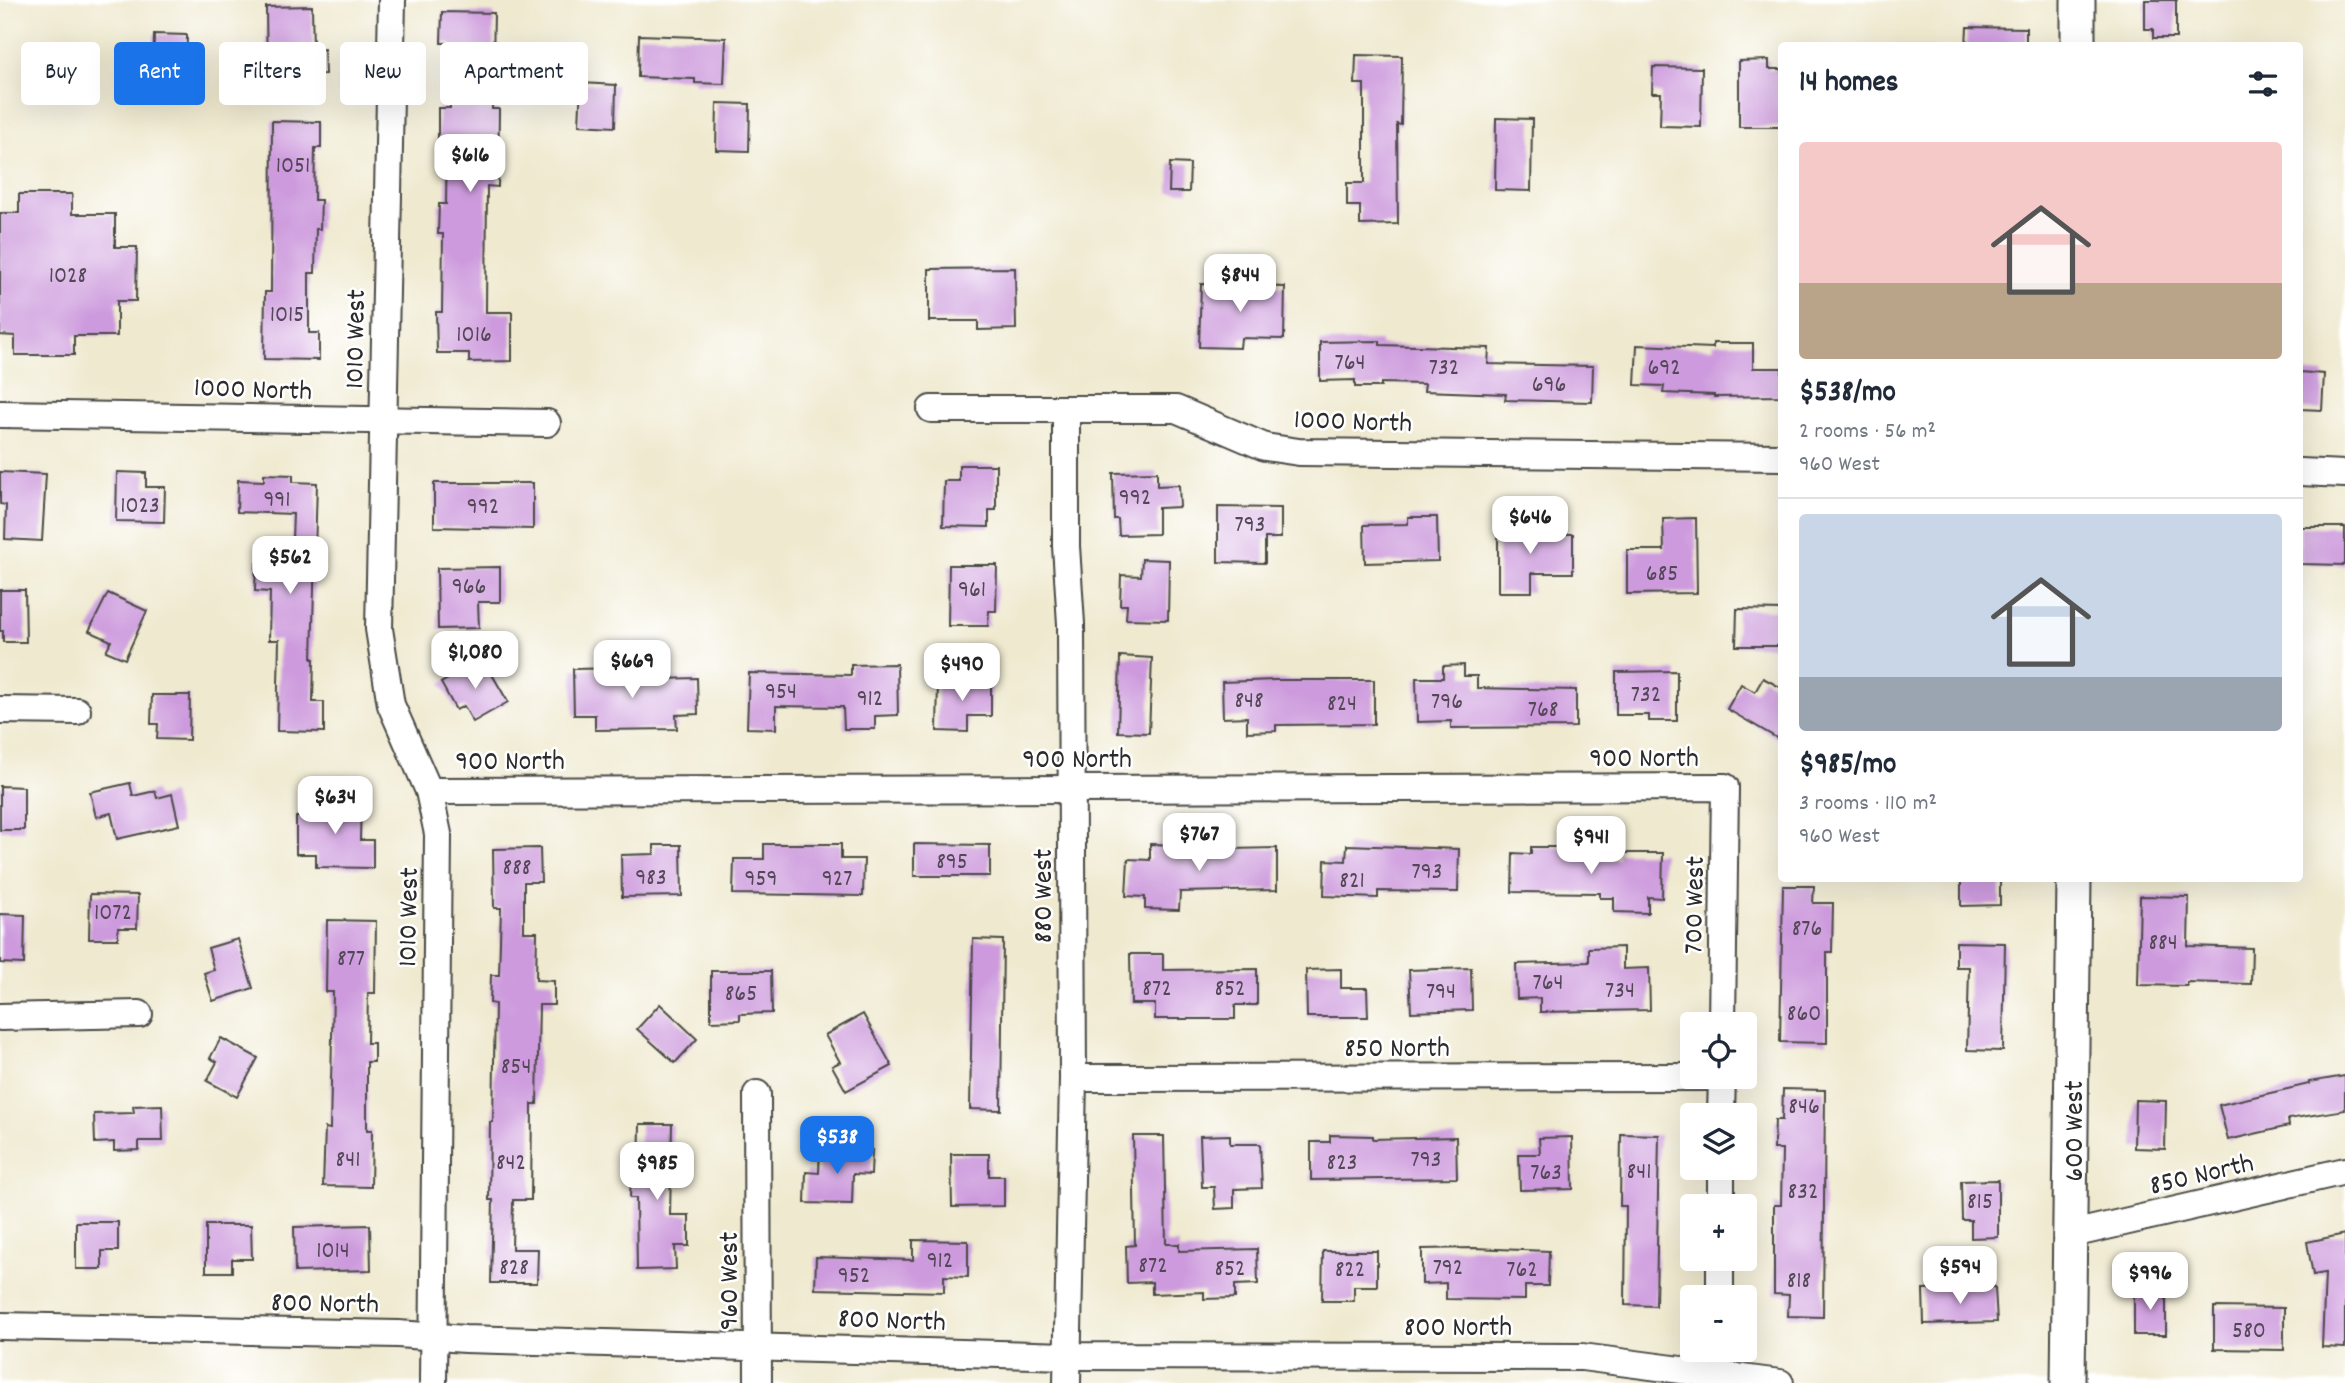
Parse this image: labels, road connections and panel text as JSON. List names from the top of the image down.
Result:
{
  "streets": {
    "street": [
      "1010 West",
      "1000 North",
      "900 North",
      "880 West",
      "700 West",
      "850 North",
      "600 West",
      "960 West",
      "800 North"
    ]
  },
  "crossings": [
    ["1010 West", "1000 North"],
    ["1010 West", "900 North"],
    ["1010 West", "800 North"],
    ["1000 North", "880 West"],
    ["900 North", "880 West"],
    ["900 North", "700 West"],
    ["880 West", "850 North"],
    ["880 West", "800 North"],
    ["850 North", "600 West"],
    ["960 West", "800 North"]
  ],
  "house_numbers": [
    "1051",
    "1028",
    "1015",
    "1016",
    "764",
    "732",
    "692",
    "696",
    "992",
    "991",
    "1023",
    "992",
    "793",
    "685",
    "966",
    "961",
    "954",
    "732",
    "912",
    "848",
    "796",
    "824",
    "768",
    "895",
    "888",
    "793",
    "983",
    "959",
    "927",
    "821",
    "1072",
    "876",
    "884",
    "877",
    "764",
    "872",
    "852",
    "734",
    "794",
    "865",
    "860",
    "854",
    "846",
    "841",
    "793",
    "842",
    "823",
    "841",
    "763",
    "832",
    "815",
    "1014",
    "912",
    "872",
    "828",
    "792",
    "852",
    "822",
    "762",
    "952",
    "818",
    "580"
  ],
  "page": {
    "chip": [
      "Buy",
      "Rent",
      "Filters",
      "New",
      "Apartment"
    ],
    "heading": "14 homes",
    "list": [
      {
        "name": "$538/mo",
        "note": "2 rooms · 56 m² · 960 West"
      },
      {
        "name": "$985/mo",
        "note": "3 rooms · 110 m² · 960 West"
      }
    ],
    "price": [
      "$616",
      "$844",
      "$646",
      "$562",
      "$1,080",
      "$669",
      "$490",
      "$634",
      "$767",
      "$941",
      "$538",
      "$985",
      "$594",
      "$996"
    ],
    "map_buttons": ["+", "−"]
  }
}
